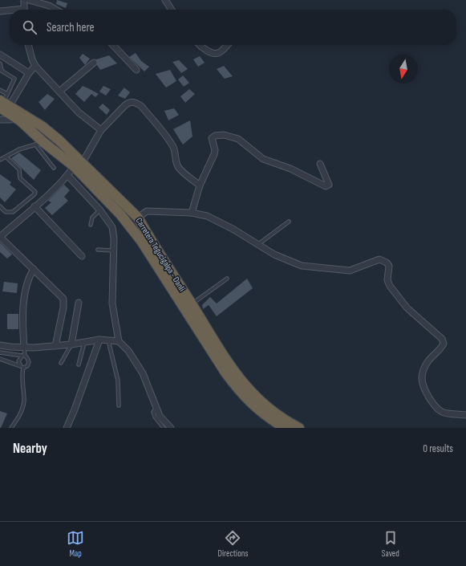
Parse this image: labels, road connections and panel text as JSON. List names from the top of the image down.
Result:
{
  "streets": {
    "highway": ["Carretera Tegucigalpa - Danli"]
  },
  "north": "bottom",
  "page": {
    "search": "Search here",
    "heading": ["Nearby", "0 results"],
    "nav": ["Map", "Directions", "Saved"]
  }
}
